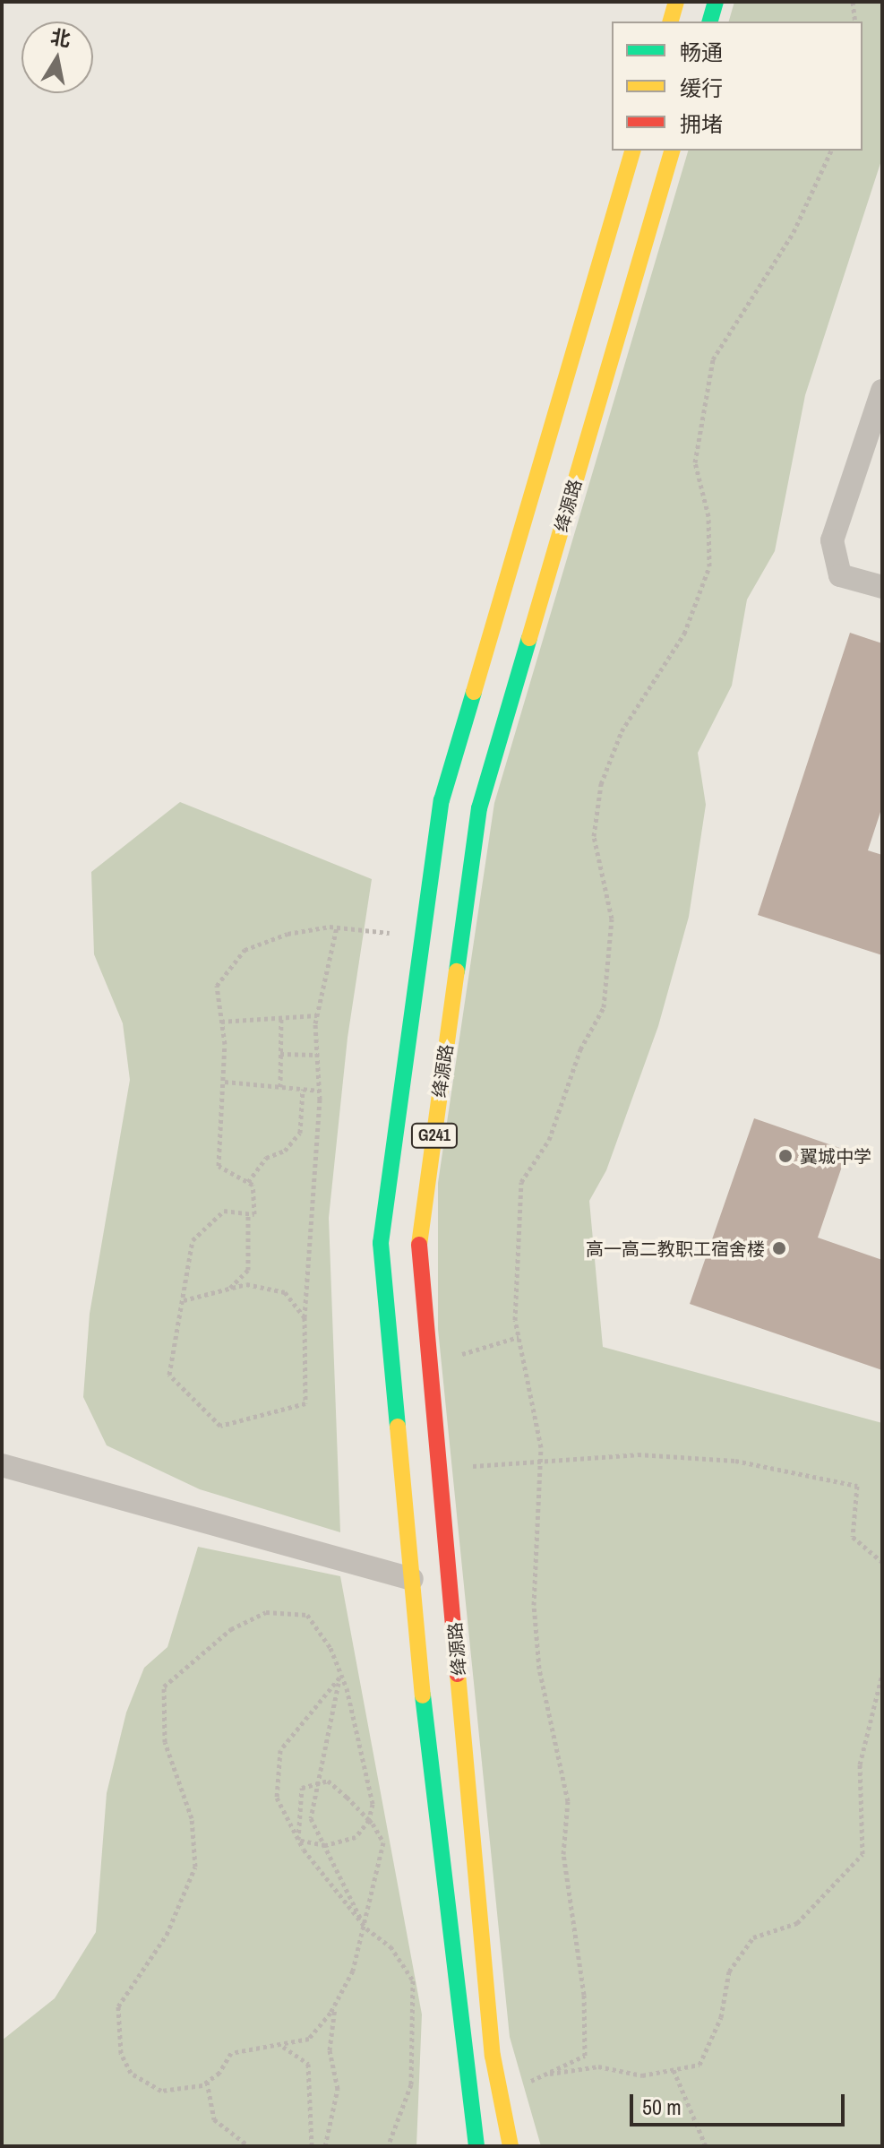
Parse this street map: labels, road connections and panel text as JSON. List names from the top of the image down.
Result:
{
  "streets": {
    "highway": ["绛源路", "G241"]
  },
  "places": ["翼城中学", "高一高二教职工宿舍楼"],
  "legend": ["畅通", "缓行", "拥堵"],
  "scale_bar": "50 m",
  "north": "top"
}
